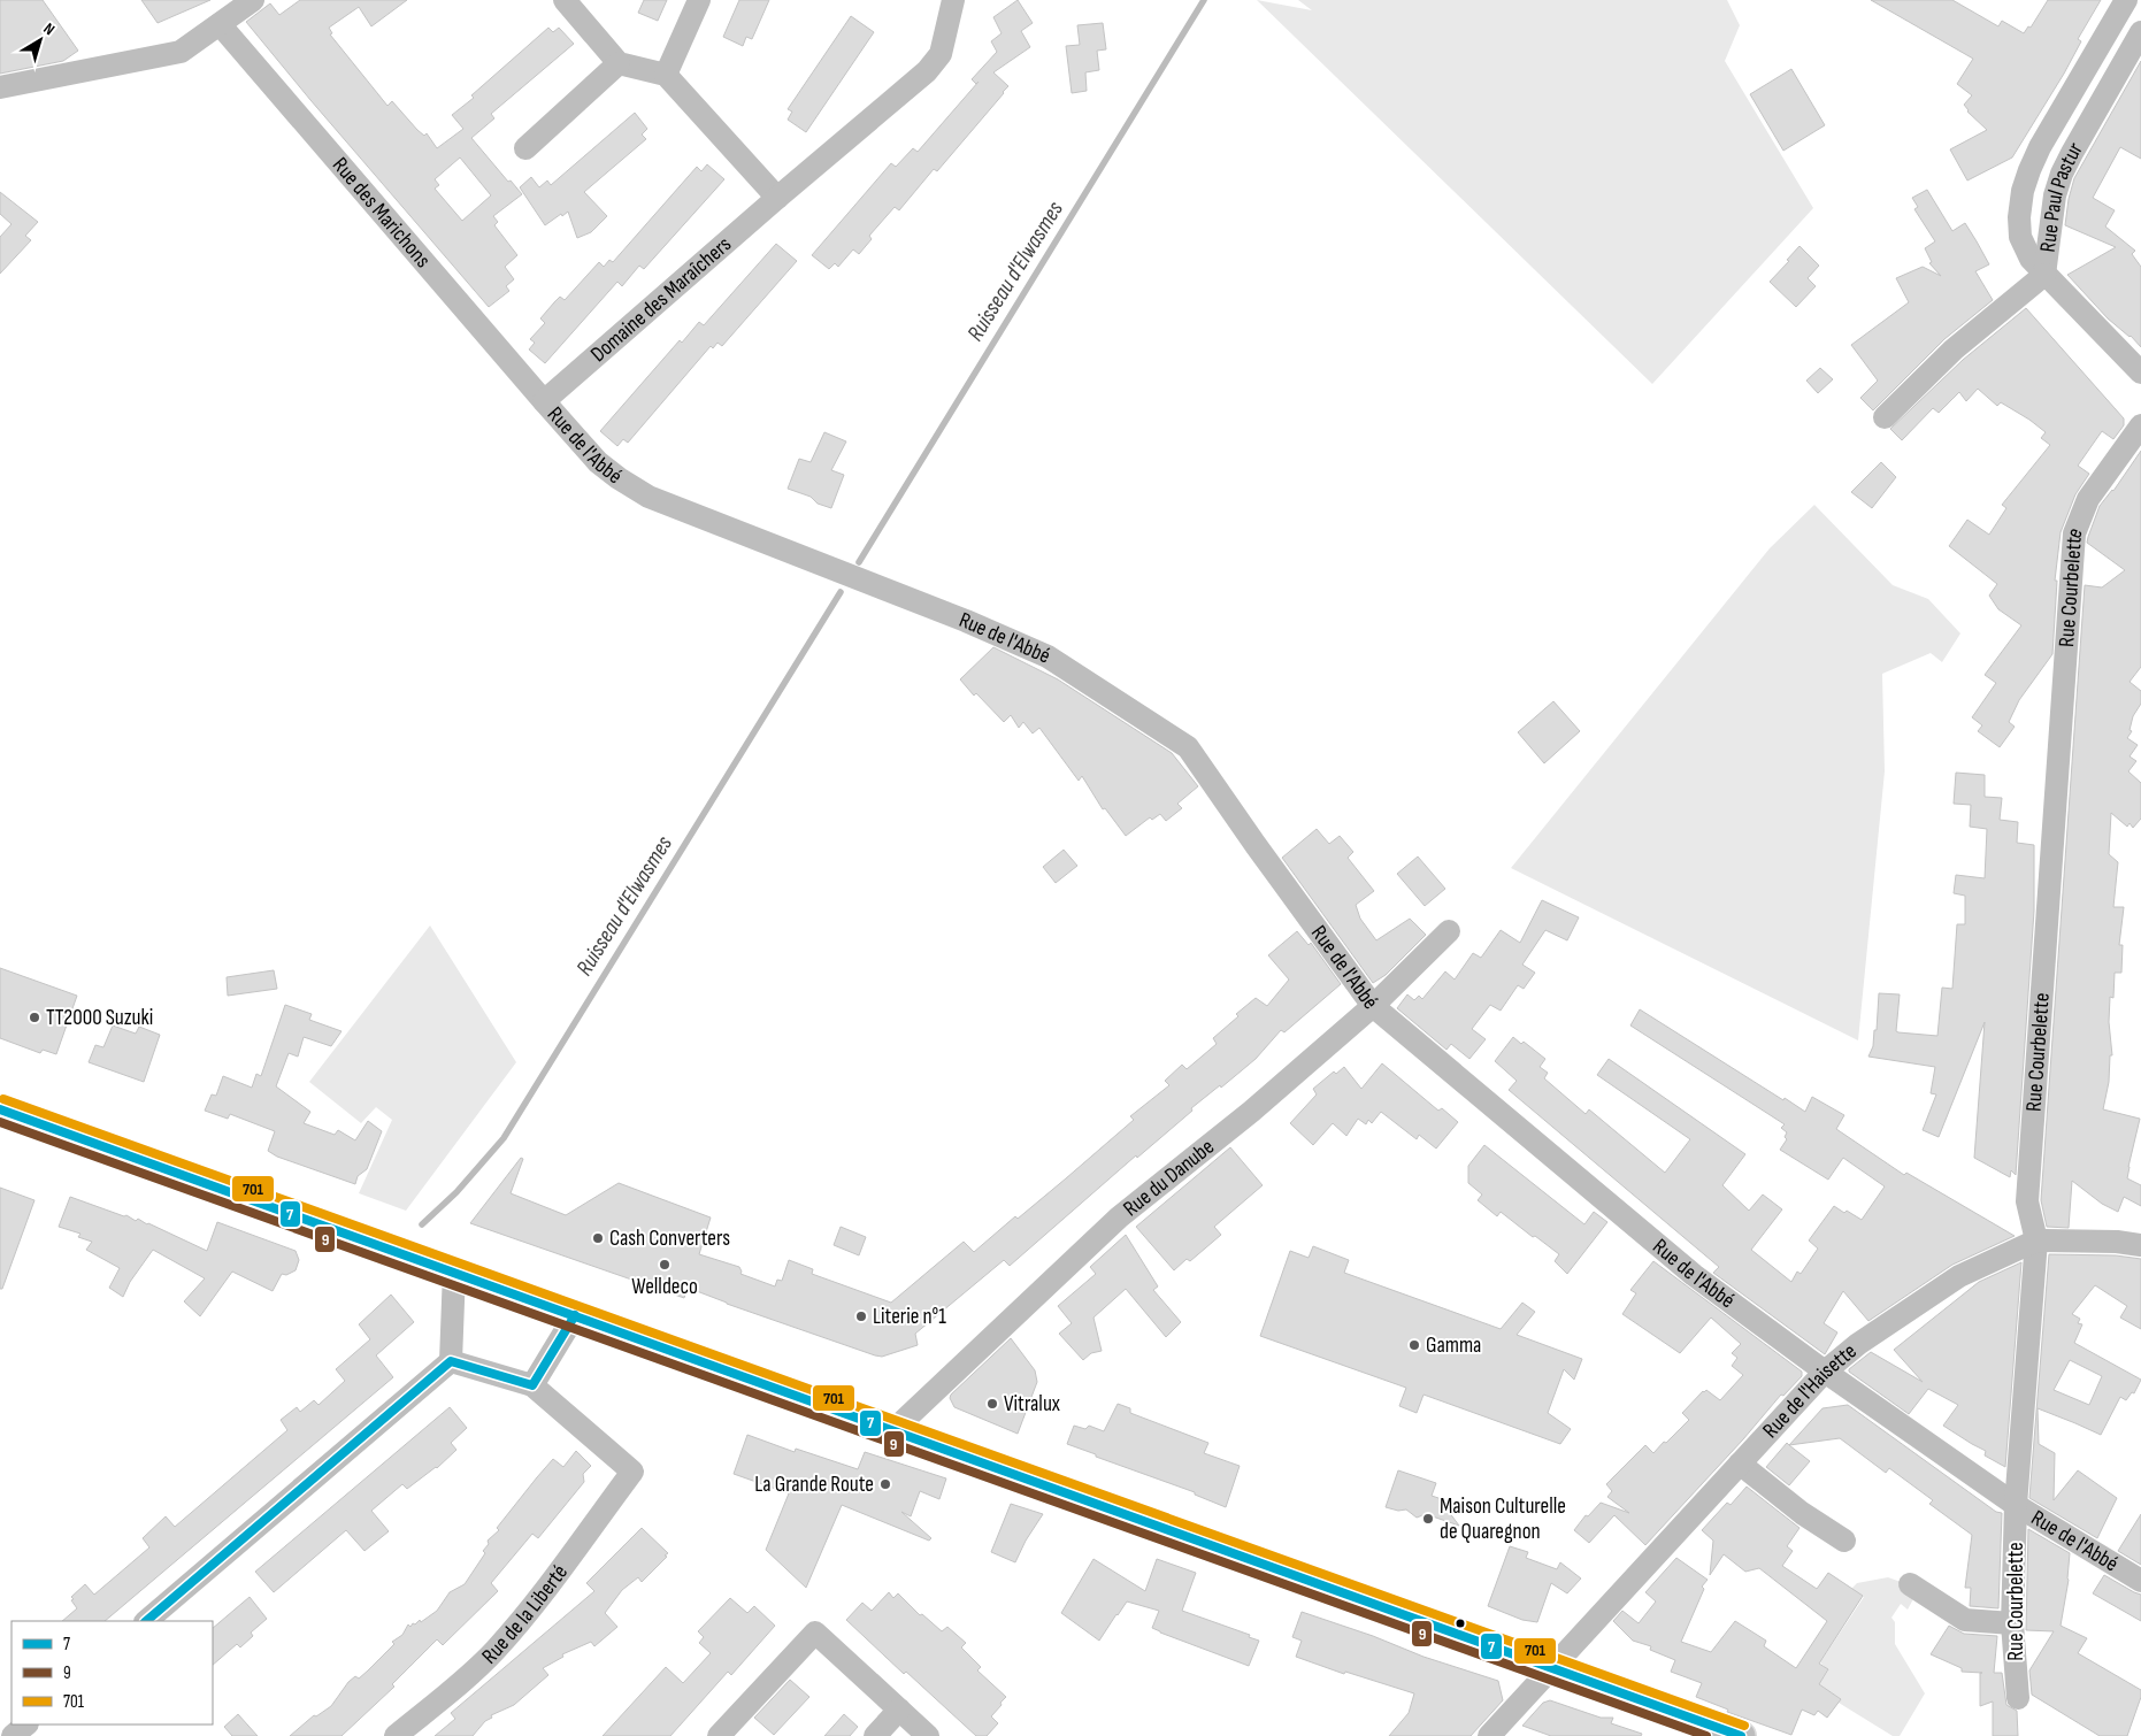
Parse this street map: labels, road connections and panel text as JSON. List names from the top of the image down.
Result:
{
  "streets": {
    "street": [
      "Rue Paul Pastur",
      "Rue des Marichons",
      "Domaine des Maraîchers",
      "Rue de l'Abbé",
      "Rue Courbelette",
      "Rue du Danube",
      "Rue de l'Haisette",
      "Rue de la Liberté"
    ]
  },
  "crossings": [
    ["Rue des Marichons", "Domaine des Maraîchers"],
    ["Rue des Marichons", "Rue de l'Abbé"],
    ["Domaine des Maraîchers", "Rue de l'Abbé"],
    ["Rue de l'Abbé", "Rue Courbelette"],
    ["Rue de l'Abbé", "Rue du Danube"],
    ["Rue de l'Abbé", "Rue de l'Haisette"],
    ["Rue Courbelette", "Rue de l'Haisette"]
  ],
  "water": ["Ruisseau d'Elwasmes"],
  "places": [
    "TT2000 Suzuki",
    "Cash Converters",
    "Welldeco",
    "Literie n°1",
    "Gamma",
    "Vitralux",
    "La Grande Route",
    "Maison Culturelle de Quaregnon"
  ],
  "lines": ["transit line 701", "transit line 7", "transit line 9"],
  "legend": ["7", "9", "701"],
  "north": "top right"
}
